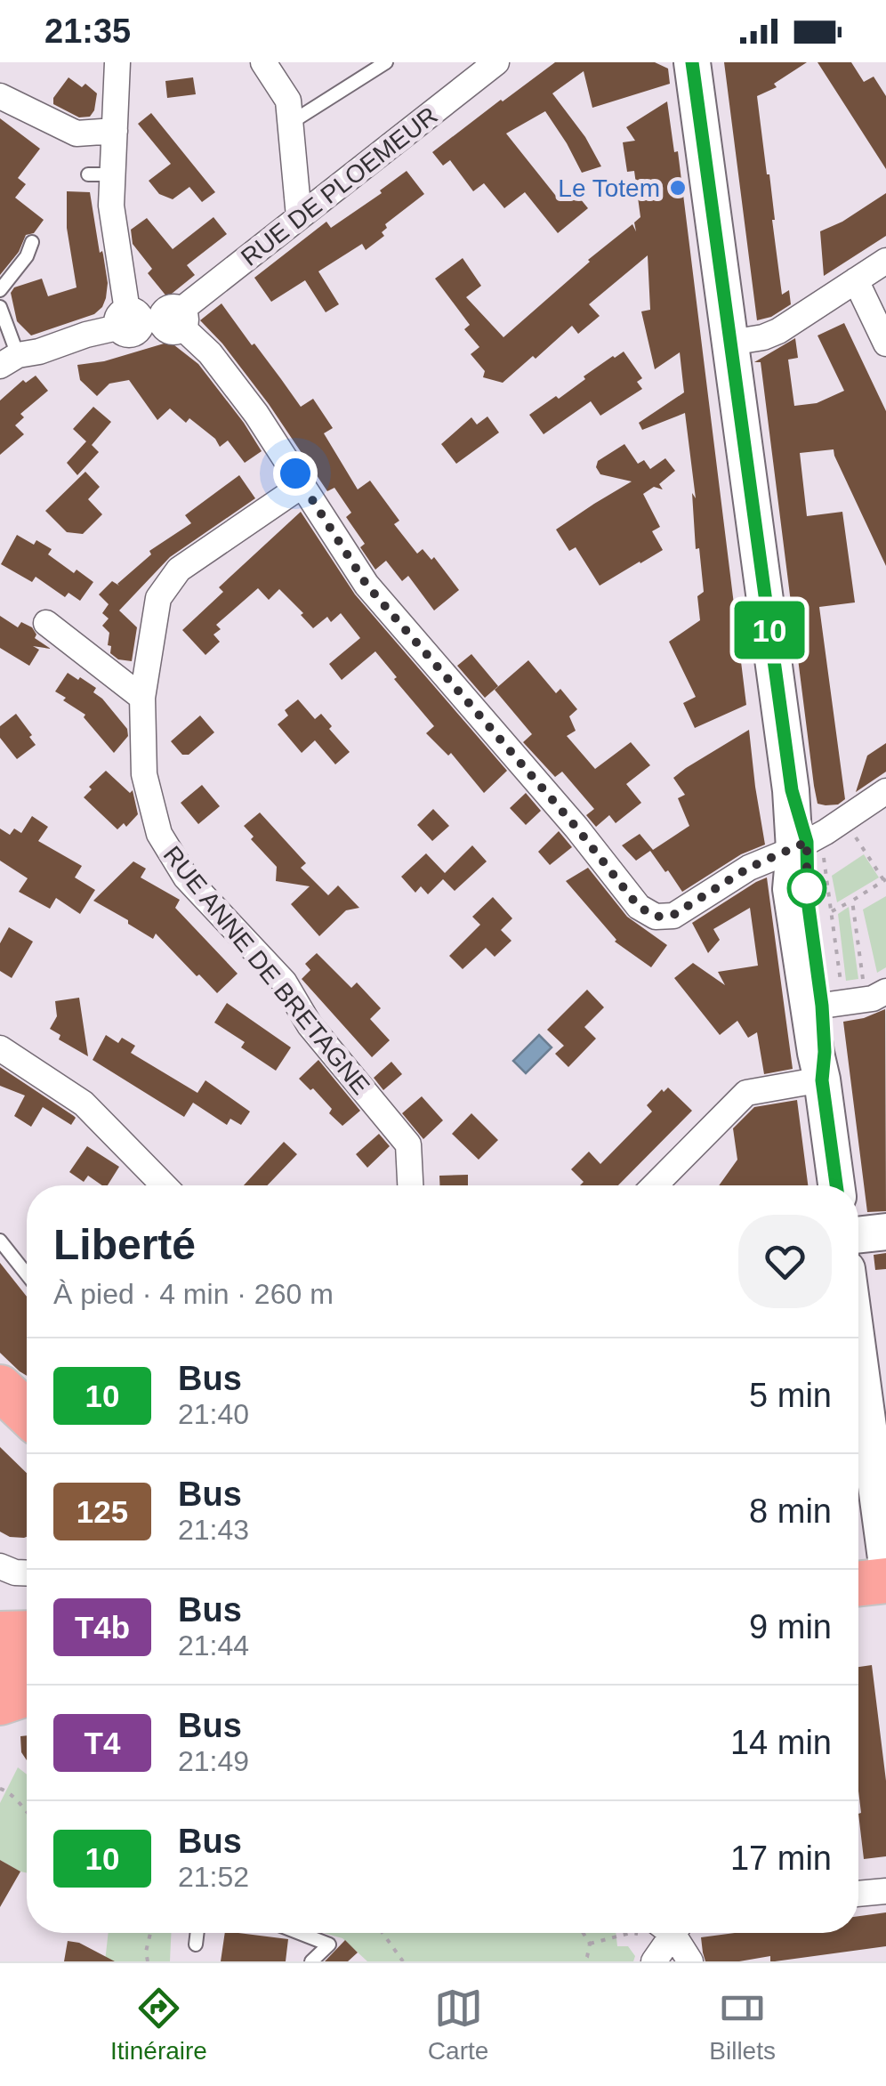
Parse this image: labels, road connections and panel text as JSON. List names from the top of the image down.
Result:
{
  "streets": {
    "street": ["RUE DE PLOEMEUR", "RUE ANNE DE BRETAGNE"]
  },
  "places": ["Le Totem"],
  "lines": ["bus line 10"],
  "page": {
    "status": "21:35",
    "on_map": "10",
    "heading": ["Liberté", "À pied · 4 min · 260 m"],
    "list": [
      {
        "mark": "10",
        "name": "Bus",
        "note": "21:40",
        "value": "5 min"
      },
      {
        "mark": "125",
        "name": "Bus",
        "note": "21:43",
        "value": "8 min"
      },
      {
        "mark": "T4b",
        "name": "Bus",
        "note": "21:44",
        "value": "9 min"
      },
      {
        "mark": "T4",
        "name": "Bus",
        "note": "21:49",
        "value": "14 min"
      },
      {
        "mark": "10",
        "name": "Bus",
        "note": "21:52",
        "value": "17 min"
      }
    ],
    "tabs": ["Itinéraire", "Carte", "Billets"]
  }
}
